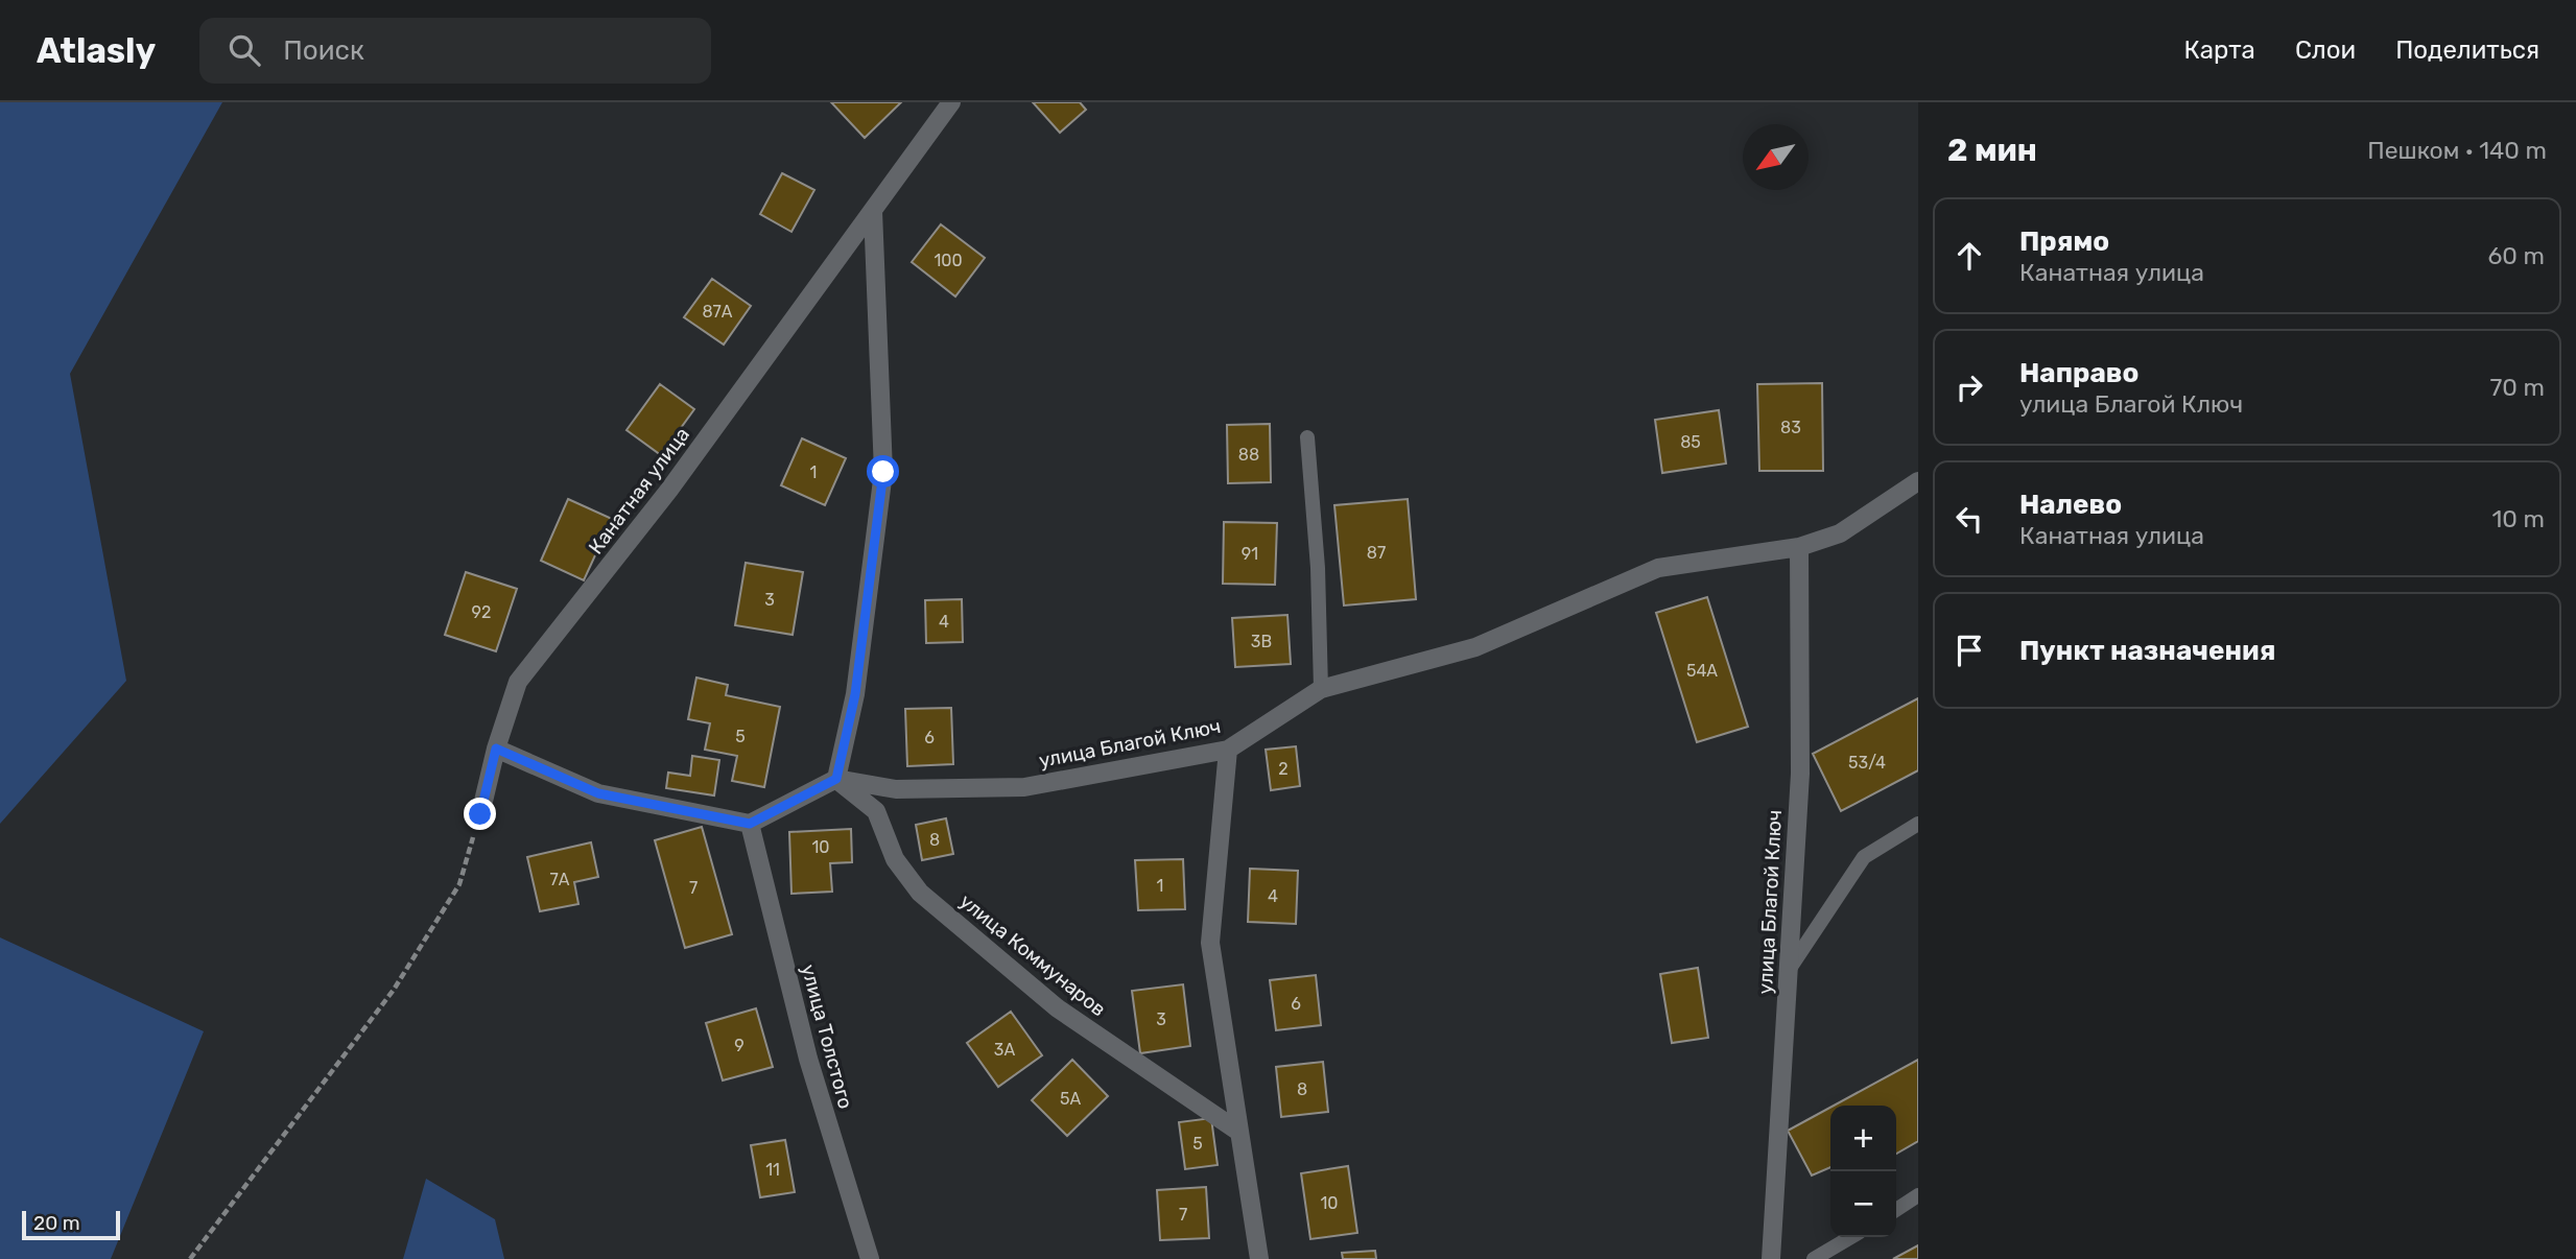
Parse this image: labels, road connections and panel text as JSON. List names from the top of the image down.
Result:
{
  "streets": {
    "street": [
      "Канатная улица",
      "улица Благой Ключ",
      "улица Коммунаров",
      "улица Толстого"
    ]
  },
  "crossings": [
    ["улица Благой Ключ", "улица Коммунаров"]
  ],
  "house_numbers": [
    "100",
    "87А",
    "83",
    "85",
    "88",
    "1",
    "87",
    "91",
    "3",
    "92",
    "4",
    "3В",
    "54А",
    "5",
    "6",
    "53/4",
    "2",
    "8",
    "10",
    "7А",
    "1",
    "7",
    "4",
    "6",
    "3",
    "9",
    "3А",
    "8",
    "5А",
    "5",
    "11",
    "10",
    "7"
  ],
  "scale_bar": "20 m",
  "north": "bottom left",
  "page": {
    "header": "Atlasly",
    "search": "Поиск",
    "nav": ["Карта", "Слои", "Поделиться"],
    "heading": ["2 мин", "Пешком · 140 m"],
    "list": [
      ["Прямо", "Канатная улица", "60 m"],
      ["Направо", "улица Благой Ключ", "70 m"],
      ["Налево", "Канатная улица", "10 m"],
      "Пункт назначения"
    ],
    "map_buttons": ["+", "−"],
    "scale": "20 m"
  }
}
